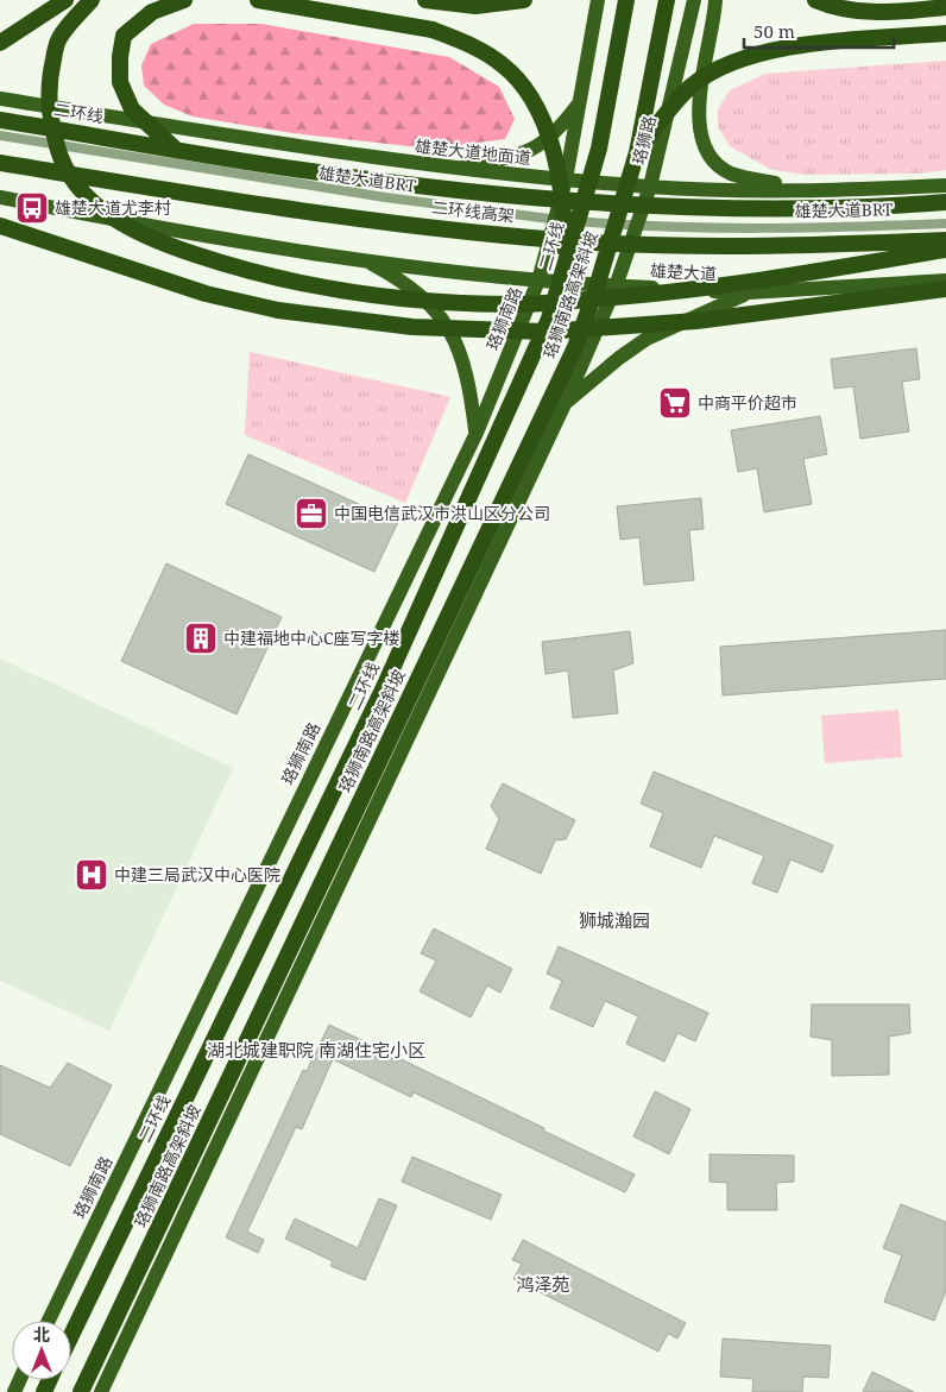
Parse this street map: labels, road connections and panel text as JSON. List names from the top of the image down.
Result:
{
  "streets": {
    "highway": ["二环线", "二环线高架", "珞狮南路高架斜坡"],
    "main road": [
      "珞狮路",
      "雄楚大道地面道",
      "雄楚大道",
      "珞狮南路"
    ],
    "lane": ["雄楚大道BRT"]
  },
  "crossings": [
    ["珞狮路", "雄楚大道地面道"],
    ["珞狮路", "雄楚大道BRT"],
    ["珞狮路", "雄楚大道"],
    ["雄楚大道地面道", "珞狮南路"],
    ["雄楚大道BRT", "珞狮南路"]
  ],
  "districts": ["狮城瀚园", "湖北城建职院 南湖住宅小区", "鸿泽苑"],
  "places": {
    "bus stop": ["雄楚大道尤李村"],
    "supermarket": ["中商平价超市"],
    "office": ["中国电信武汉市洪山区分公司"],
    "building": ["中建福地中心C座写字楼"],
    "hospital": ["中建三局武汉中心医院"]
  },
  "scale_bar": "50 m",
  "north": "top"
}
